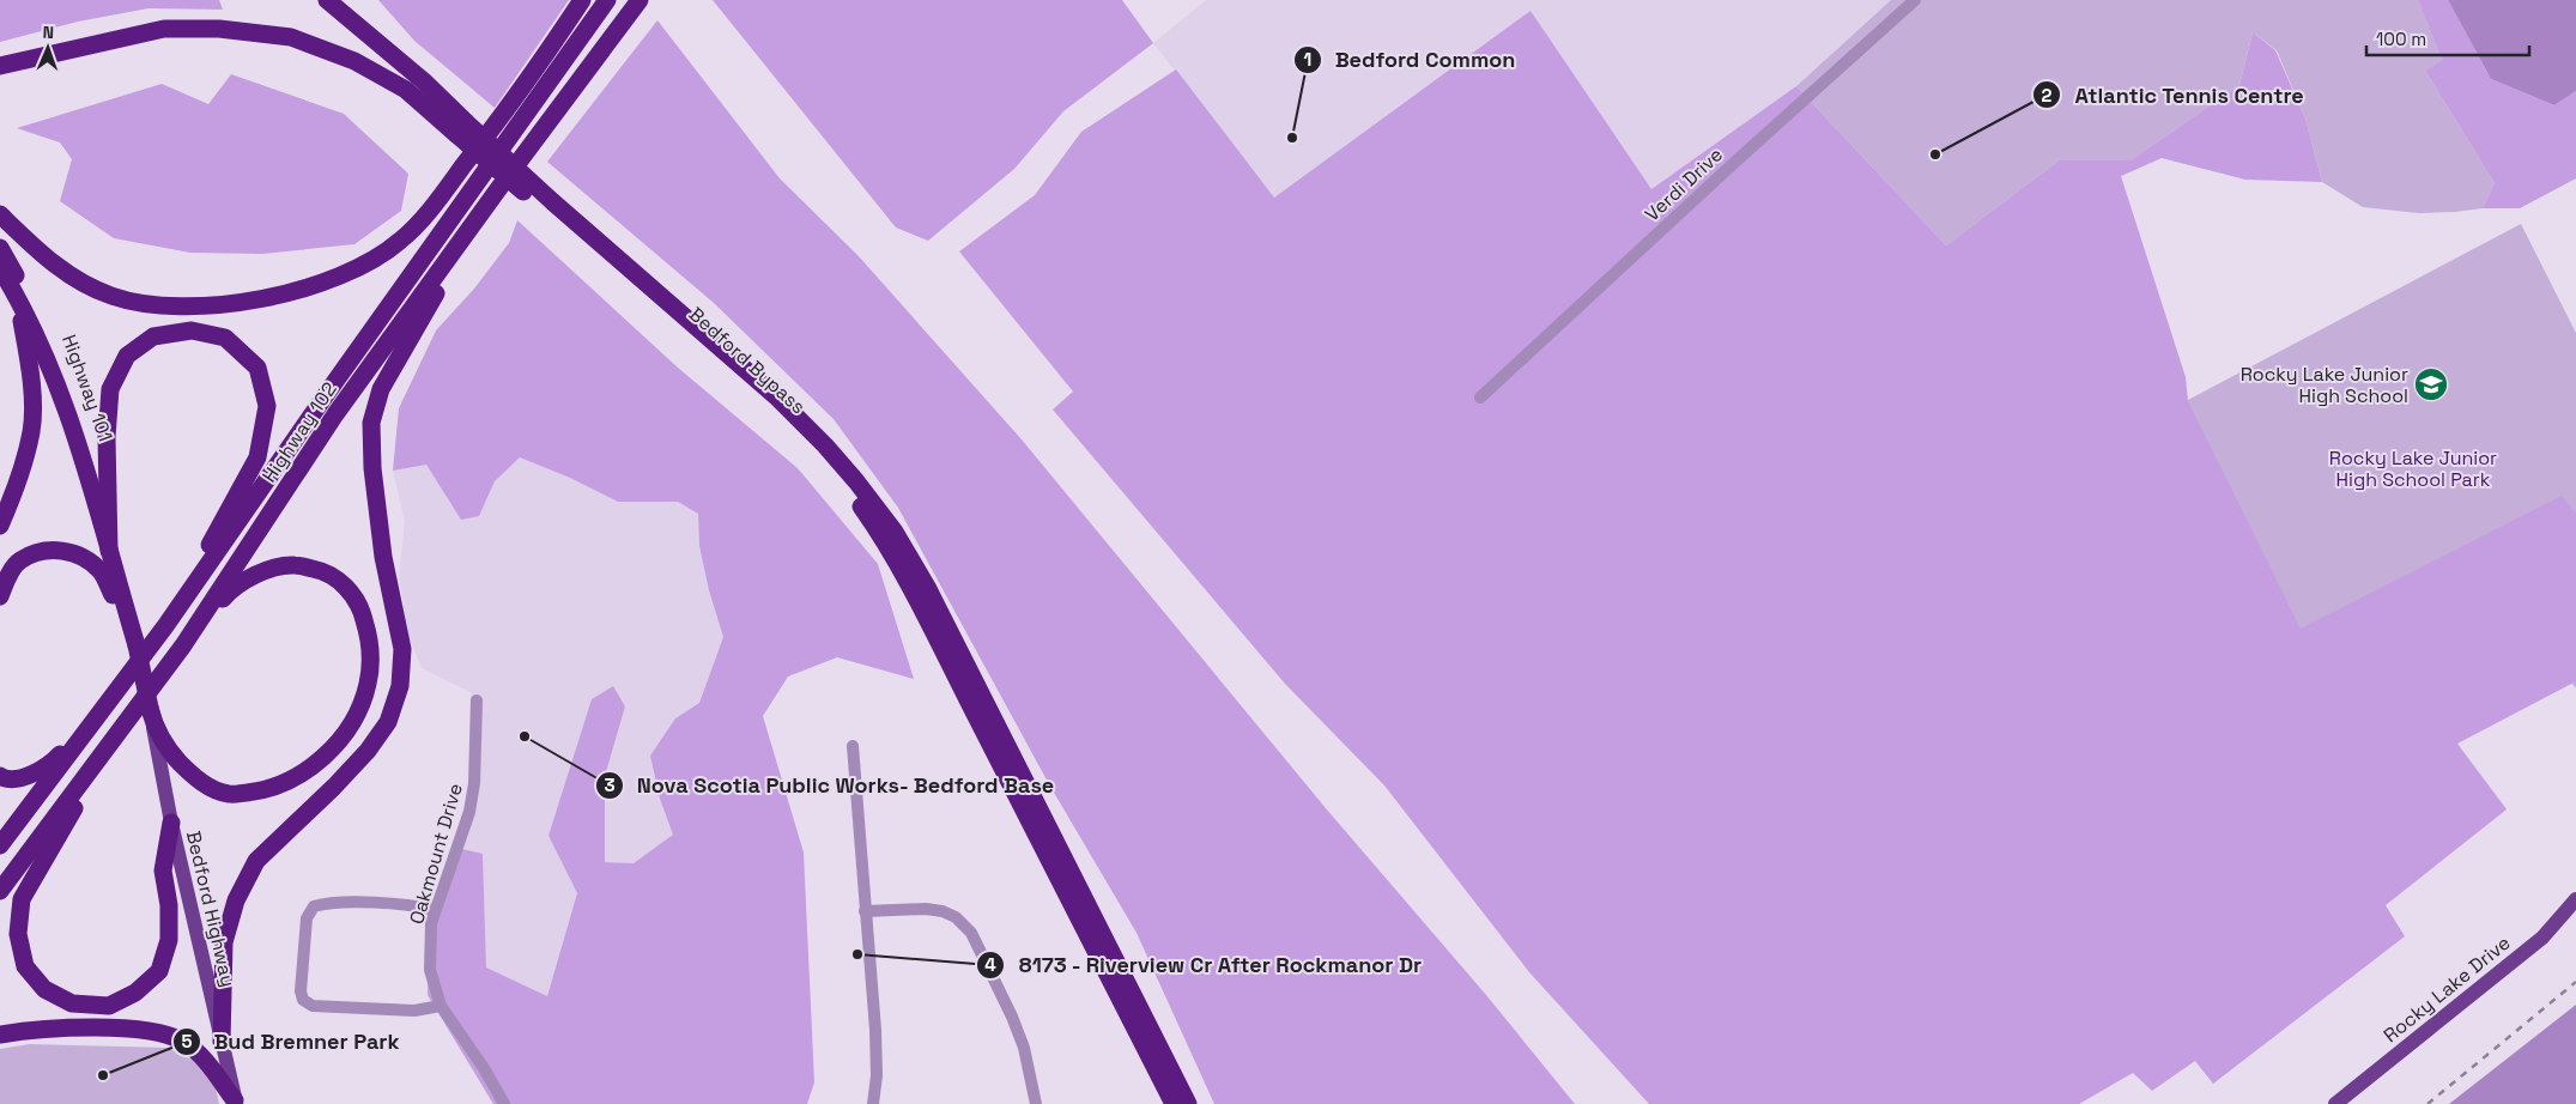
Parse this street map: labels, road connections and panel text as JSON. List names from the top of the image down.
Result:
{
  "streets": {
    "highway": ["Bedford Bypass", "Highway 101", "Highway 102"],
    "main road": ["Bedford Highway", "Rocky Lake Drive"],
    "street": ["Verdi Drive", "Oakmount Drive"]
  },
  "crossings": [
    ["Highway 101", "Highway 102"],
    ["Highway 101", "Bedford Highway"]
  ],
  "parks": ["Rocky Lake Junior High School Park"],
  "places": {
    "other": [
      "Bedford Common",
      "Atlantic Tennis Centre",
      "Nova Scotia Public Works- Bedford Base",
      "8173 - Riverview Cr After Rockmanor Dr",
      "Bud Bremner Park"
    ],
    "school or university": ["Rocky Lake Junior High School"]
  },
  "scale_bar": "100 m",
  "north": "top"
}
